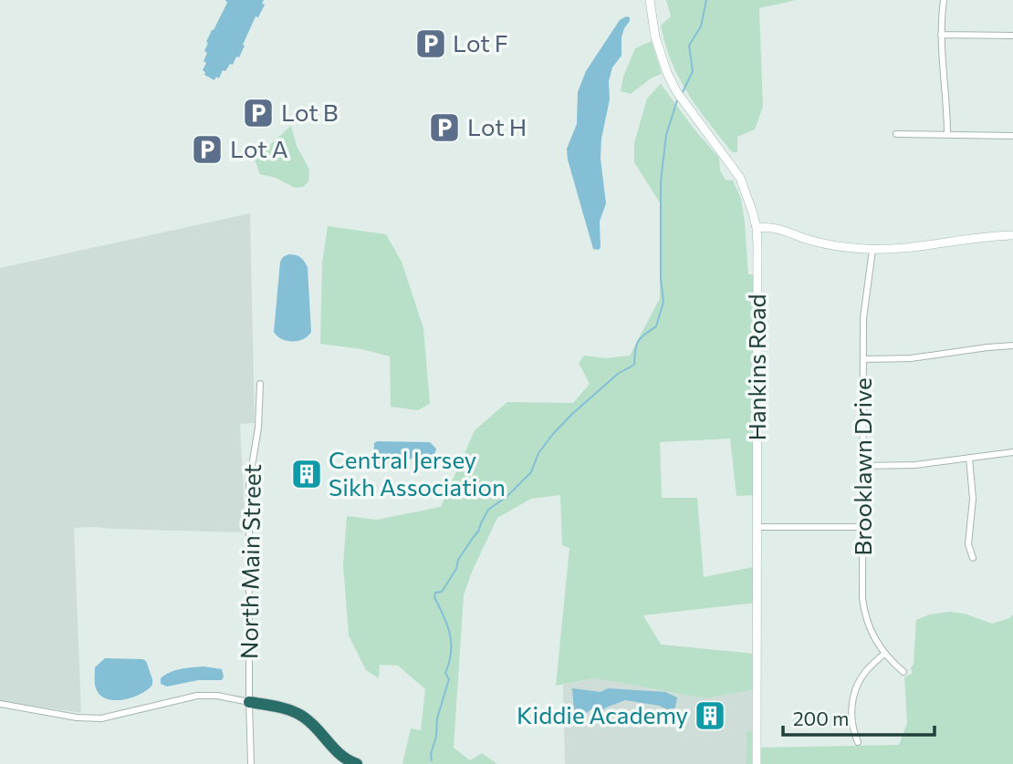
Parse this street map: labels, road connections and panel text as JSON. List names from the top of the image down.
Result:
{
  "streets": {
    "main road": ["Hankins Road"],
    "street": ["Brooklawn Drive", "North Main Street"]
  },
  "places": {
    "parking": [
      "Lot F",
      "Lot B",
      "Lot H",
      "Lot A"
    ],
    "building": ["Central Jersey Sikh Association", "Kiddie Academy"]
  },
  "scale_bar": "200 m"
}
